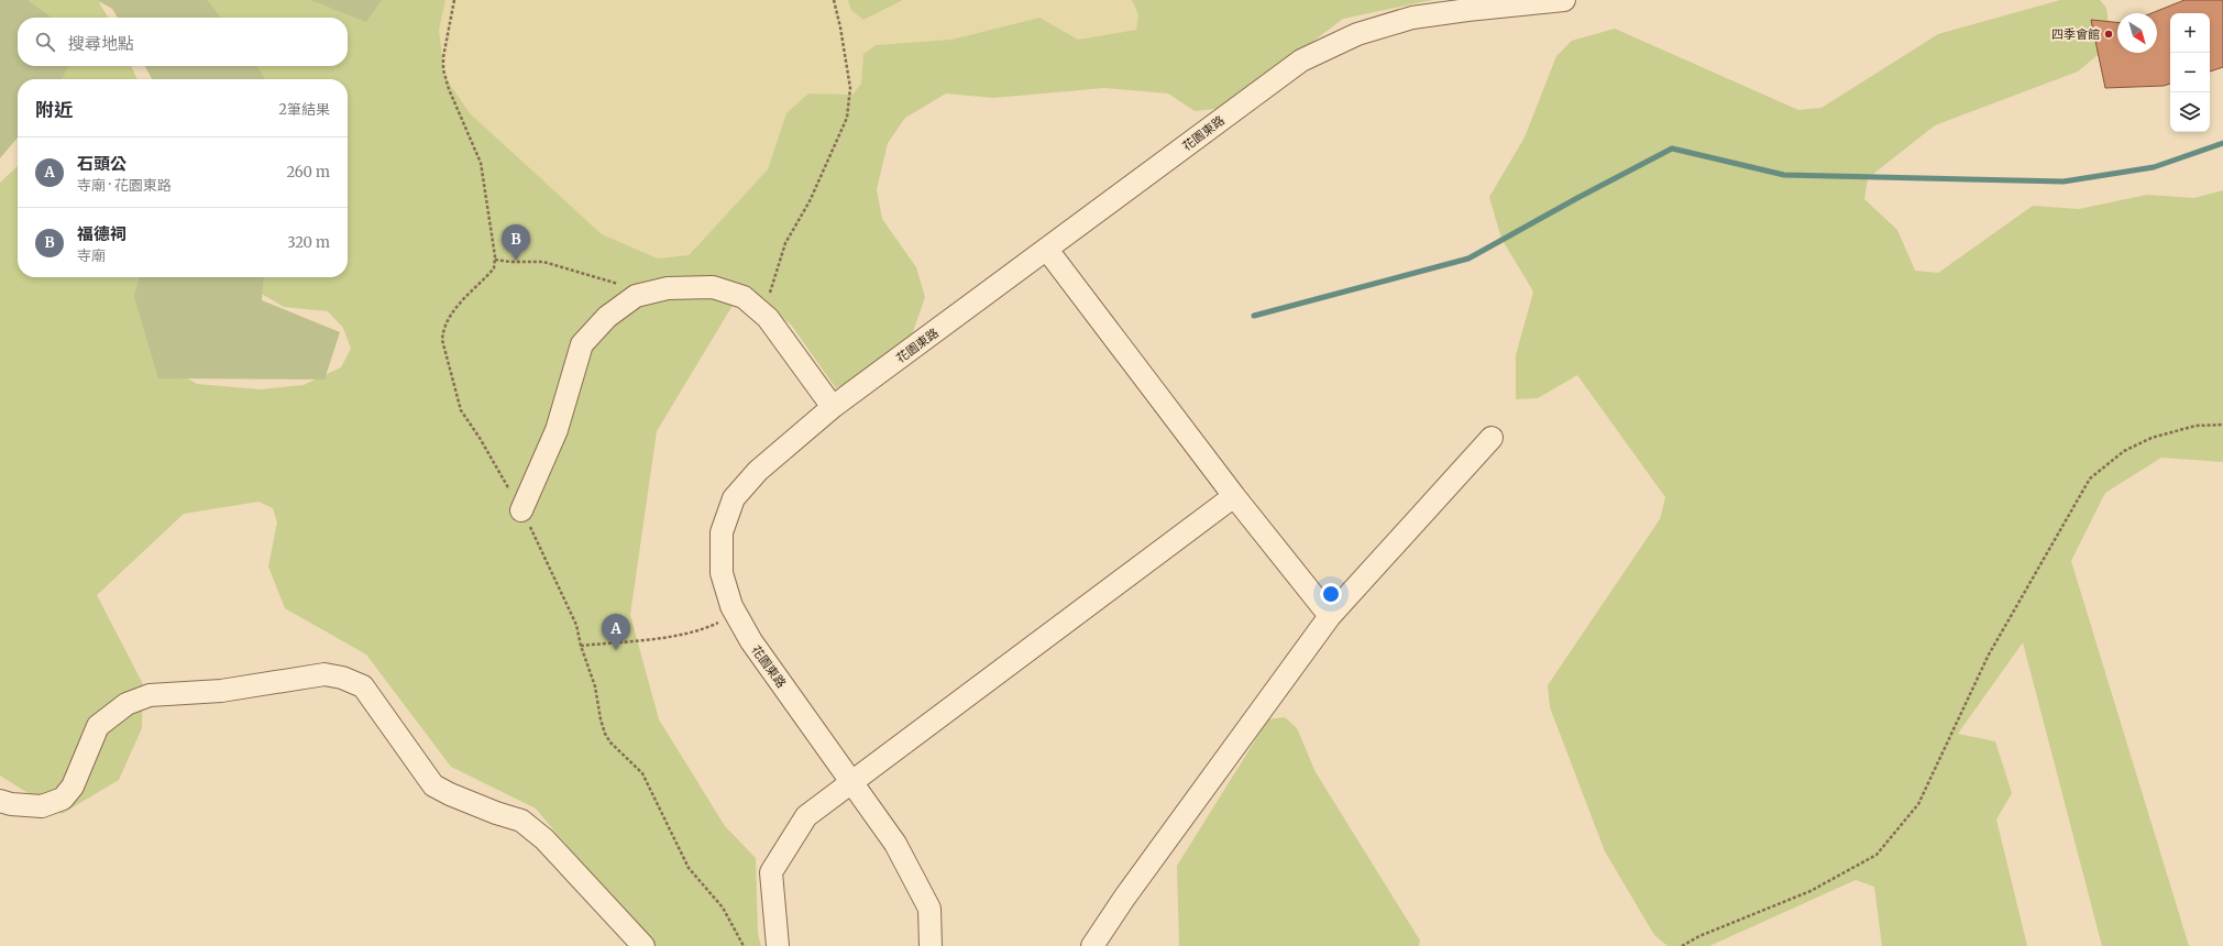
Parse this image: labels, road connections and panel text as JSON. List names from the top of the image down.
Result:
{
  "streets": {
    "street": ["花園東路"]
  },
  "places": ["四季會館"],
  "north": "bottom right",
  "page": {
    "map_buttons": ["+", "−"],
    "search": "搜尋地點",
    "heading": ["附近", "2筆結果"],
    "list": [
      {
        "mark": "A",
        "name": "石頭公",
        "note": "寺廟 · 花園東路",
        "value": "260 m"
      },
      {
        "mark": "B",
        "name": "福德祠",
        "note": "寺廟",
        "value": "320 m"
      }
    ],
    "pins": ["B", "A"]
  }
}
